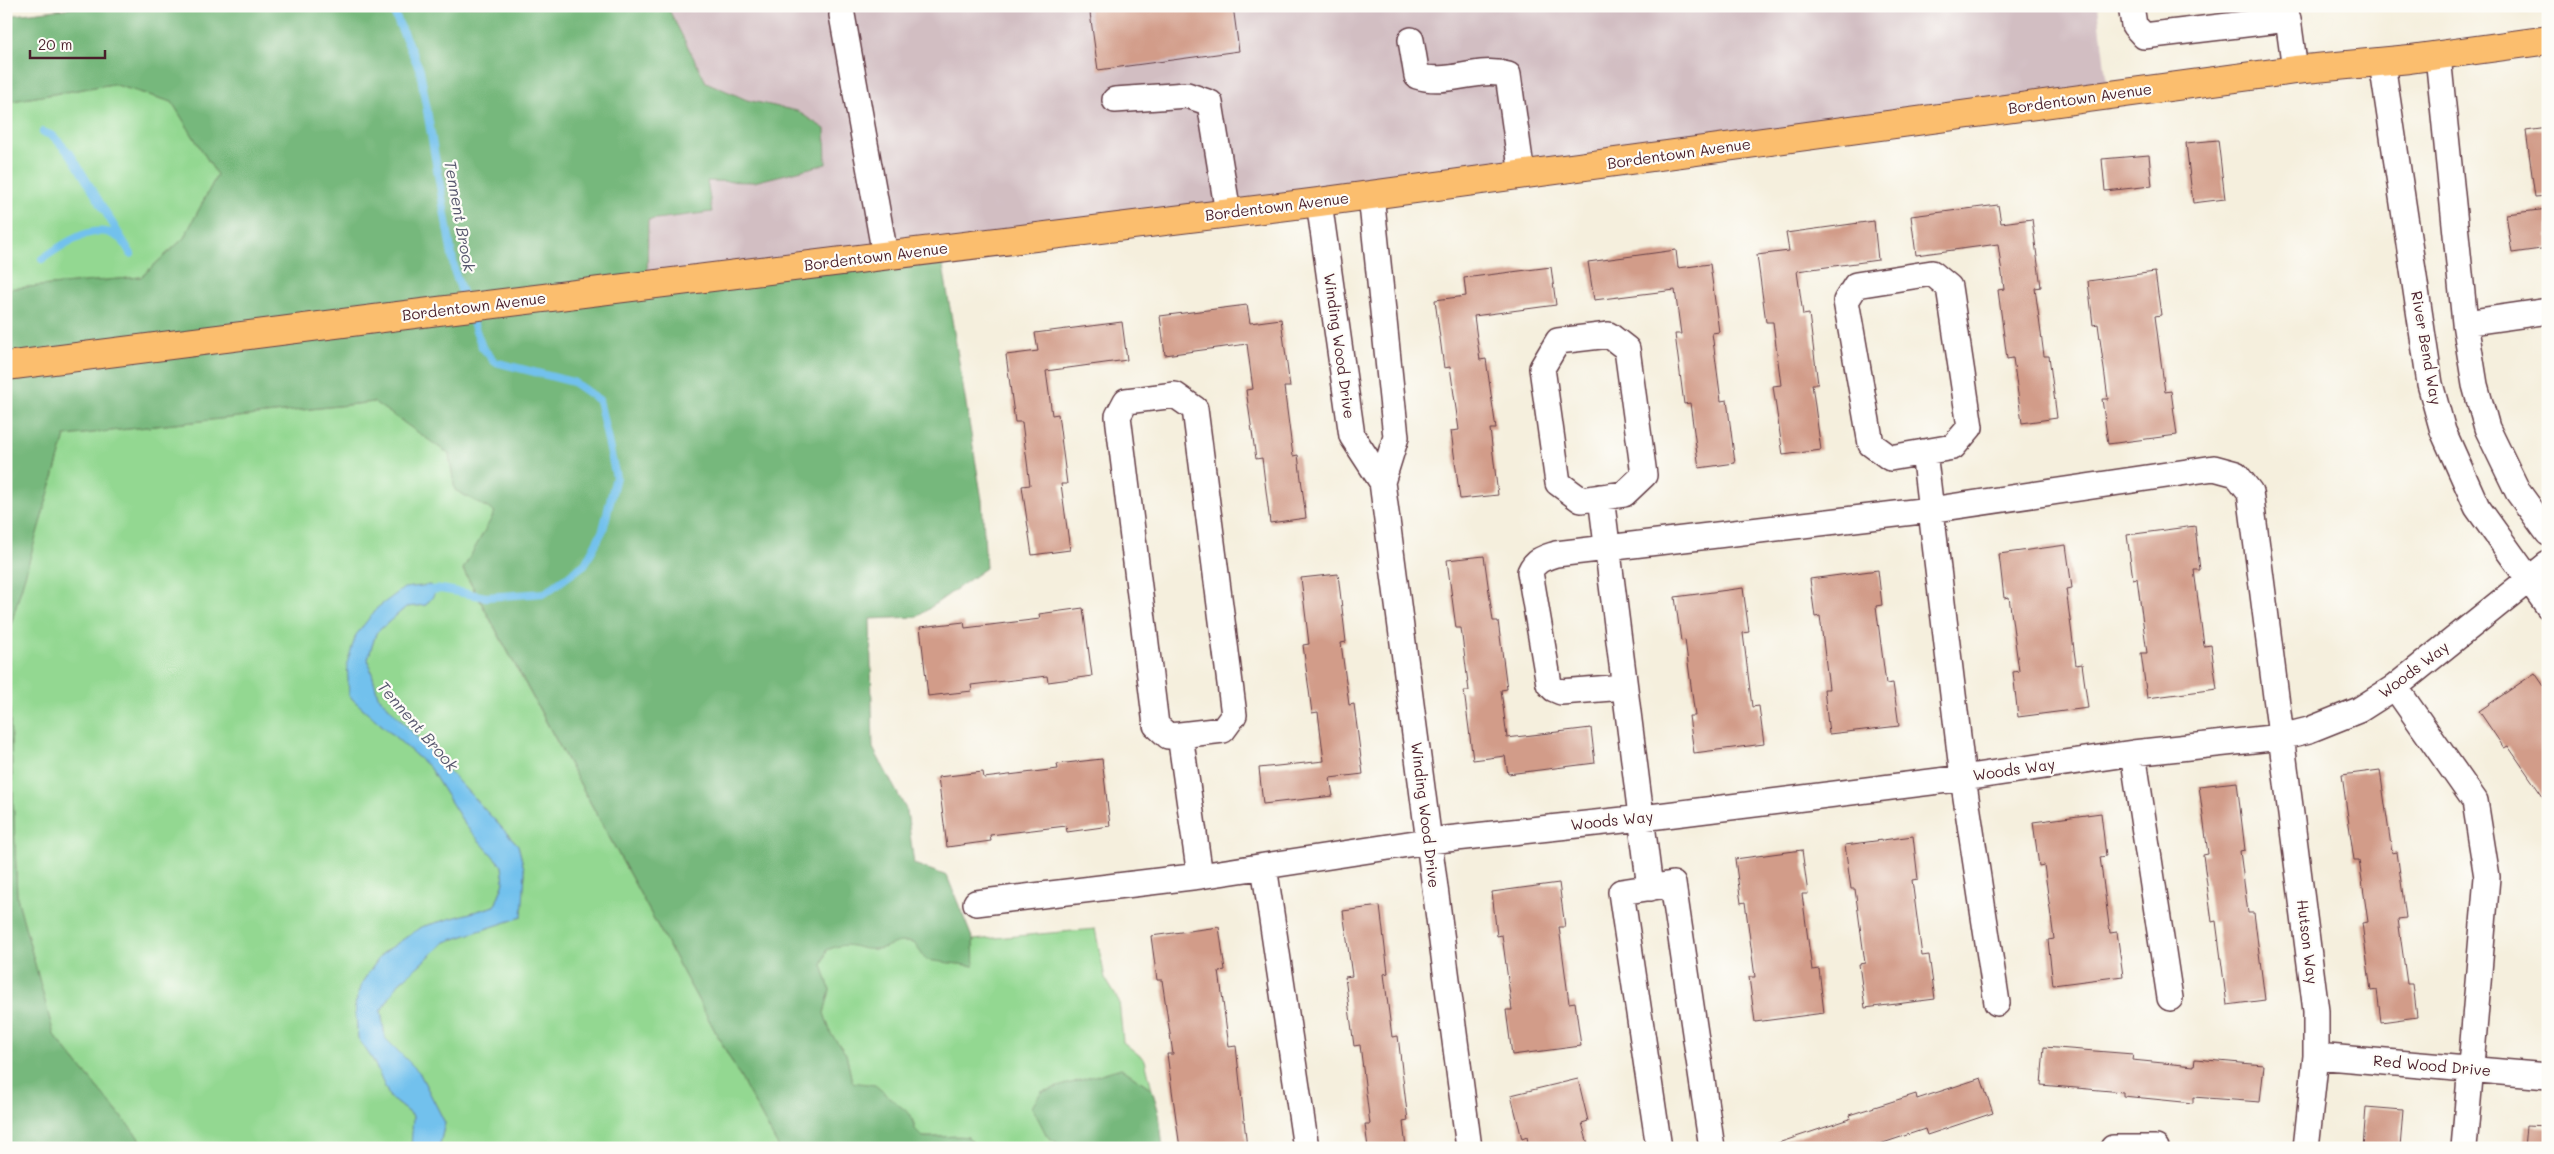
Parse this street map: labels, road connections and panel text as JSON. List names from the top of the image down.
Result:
{
  "streets": {
    "main road": ["Bordentown Avenue"],
    "street": [
      "Winding Wood Drive",
      "River Bend Way",
      "Woods Way",
      "Hutson Way",
      "Red Wood Drive"
    ]
  },
  "crossings": [
    ["Bordentown Avenue", "Winding Wood Drive"],
    ["Bordentown Avenue", "River Bend Way"],
    ["Winding Wood Drive", "Woods Way"],
    ["River Bend Way", "Woods Way"],
    ["Woods Way", "Hutson Way"],
    ["Hutson Way", "Red Wood Drive"]
  ],
  "water": ["Tennent Brook"],
  "scale_bar": "20 m"
}
